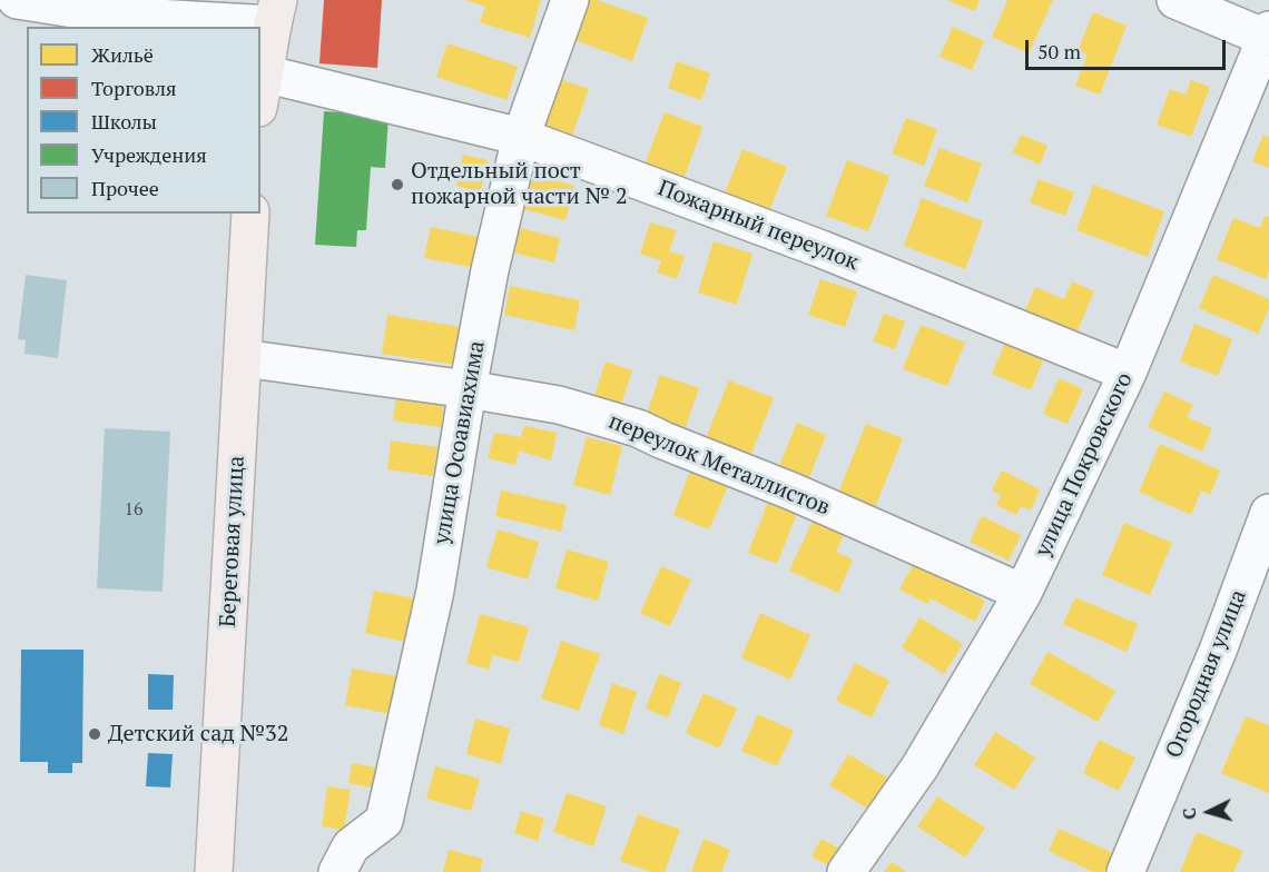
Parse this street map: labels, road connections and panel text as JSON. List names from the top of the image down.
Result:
{
  "streets": {
    "main road": ["Береговая улица"],
    "street": [
      "Пожарный переулок",
      "улица Осоавиахима",
      "переулок Металлистов",
      "улица Покровского",
      "Огородная улица"
    ]
  },
  "crossings": [
    ["Пожарный переулок", "улица Осоавиахима"],
    ["Пожарный переулок", "улица Покровского"],
    ["улица Осоавиахима", "переулок Металлистов"],
    ["переулок Металлистов", "улица Покровского"],
    ["переулок Металлистов", "Береговая улица"]
  ],
  "places": ["Отдельный пост пожарной части № 2", "Детский сад №32"],
  "house_numbers": ["16"],
  "legend": [
    "Жильё",
    "Торговля",
    "Школы",
    "Учреждения",
    "Прочее"
  ],
  "scale_bar": "50 m",
  "north": "left"
}
